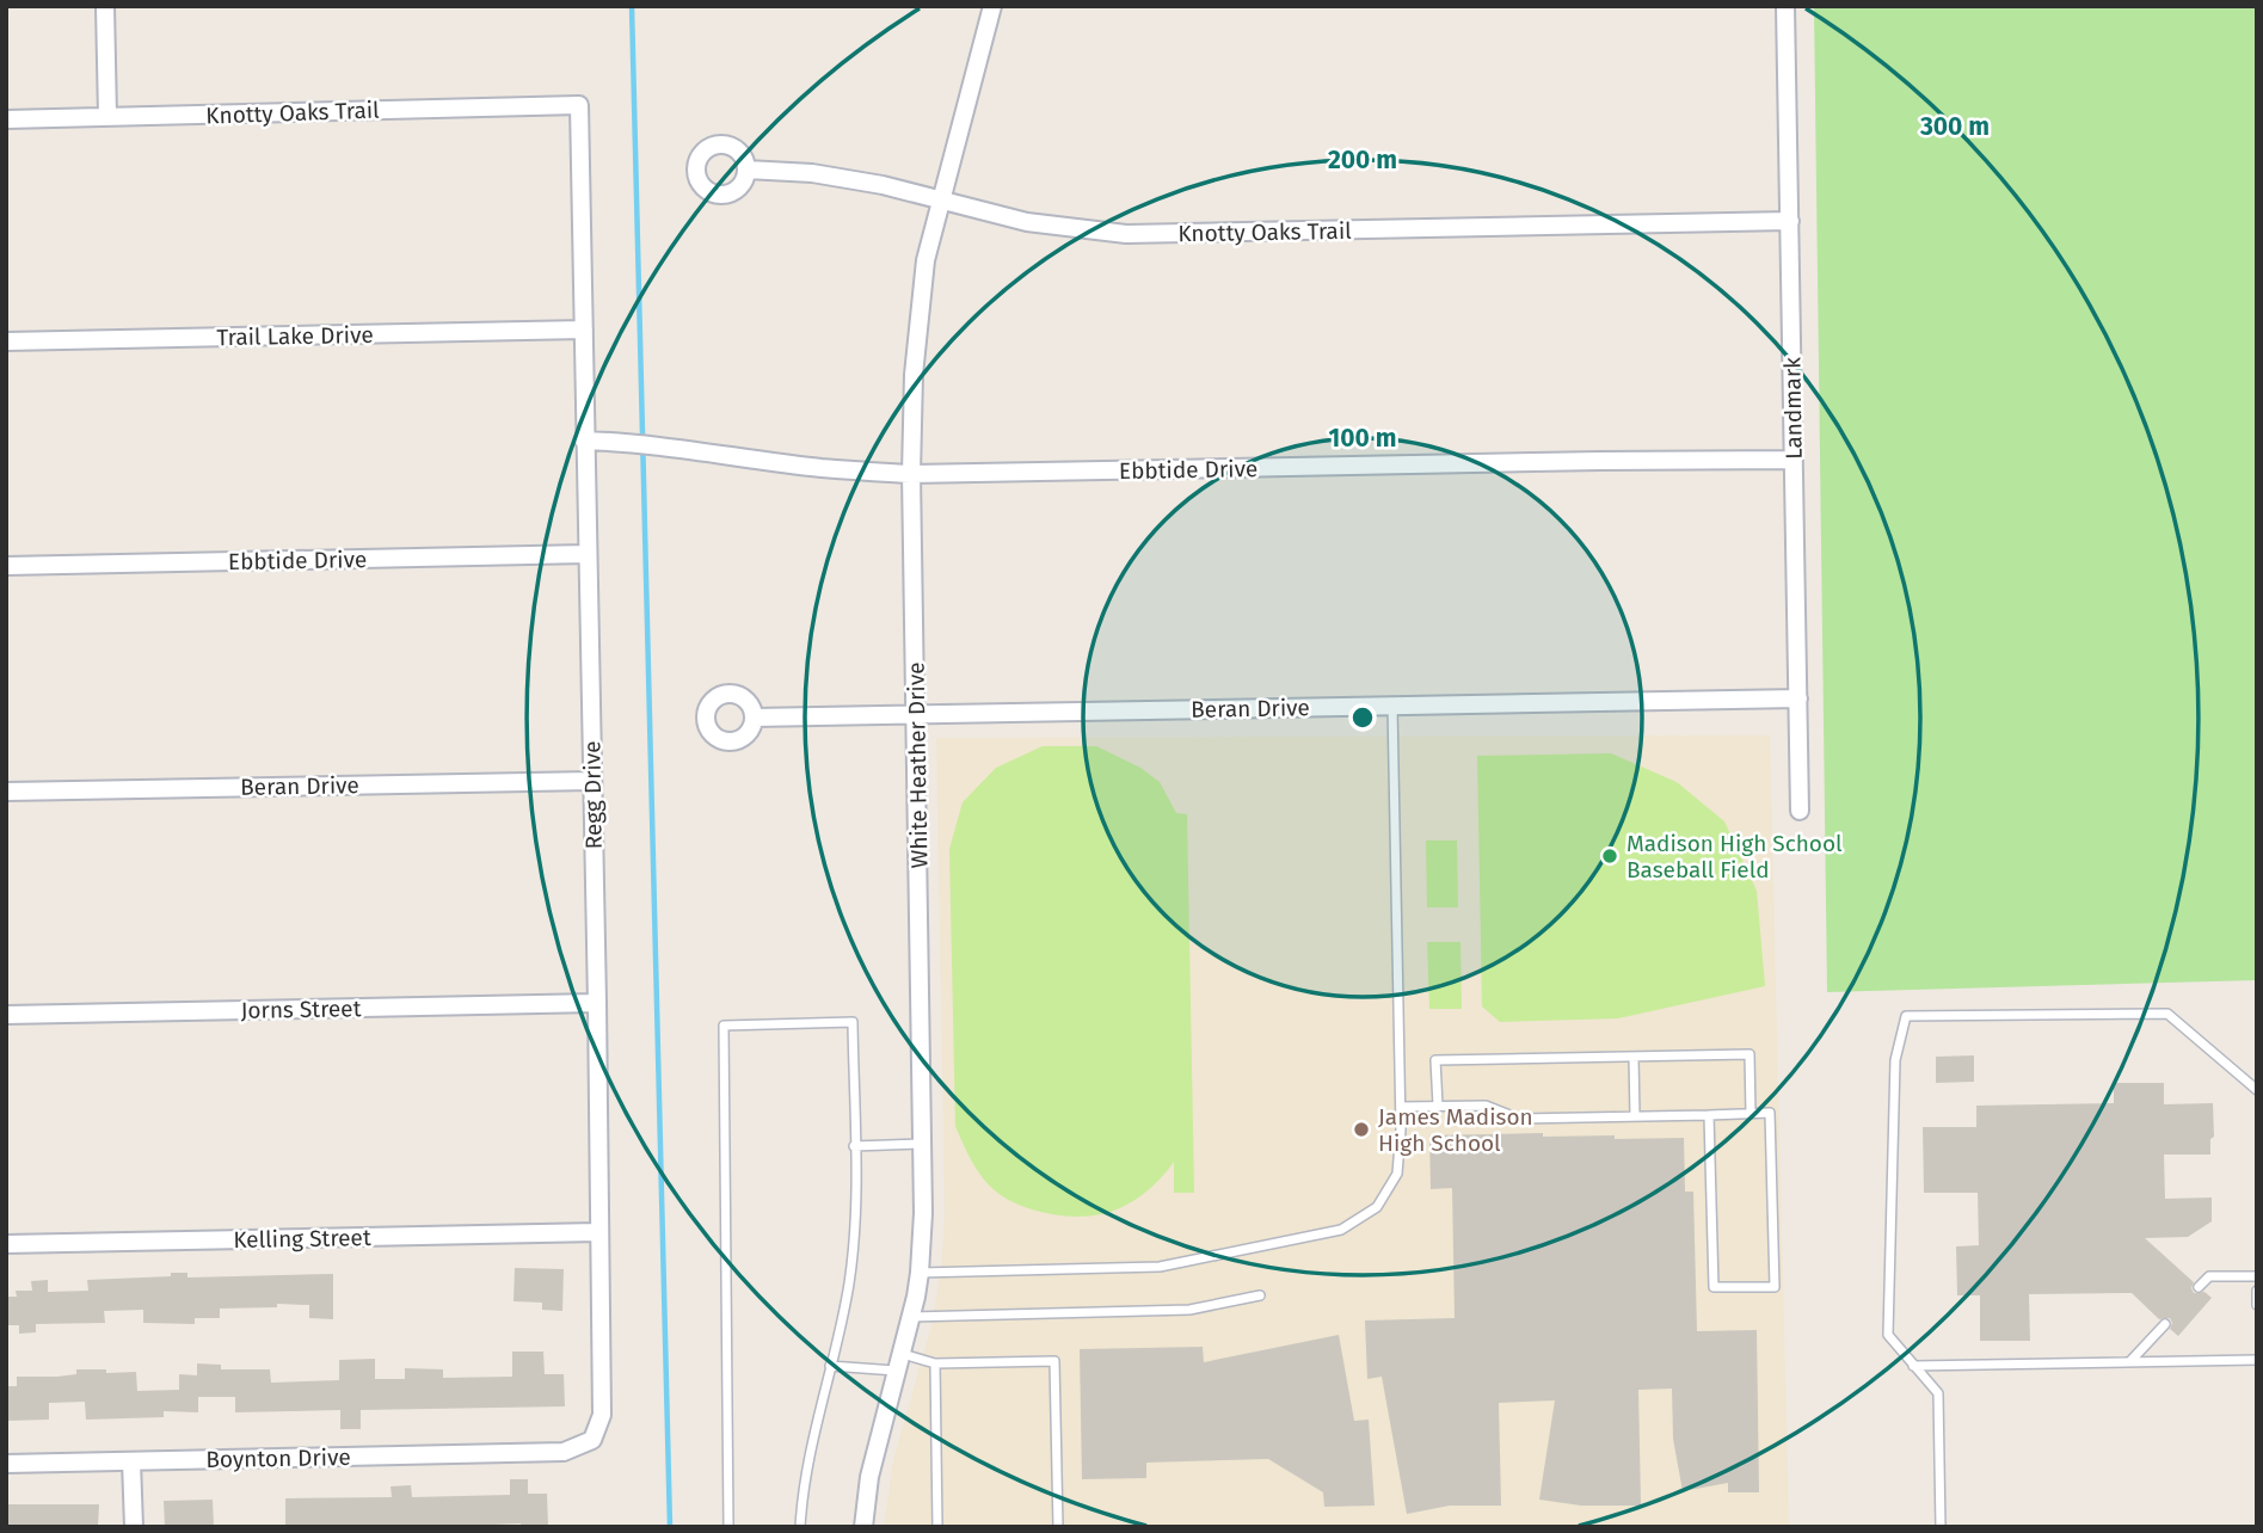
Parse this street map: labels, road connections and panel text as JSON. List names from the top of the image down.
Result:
{
  "streets": {
    "street": [
      "Knotty Oaks Trail",
      "Trail Lake Drive",
      "Landmark",
      "Ebbtide Drive",
      "Beran Drive",
      "White Heather Drive",
      "Regg Drive",
      "Jorns Street",
      "Kelling Street",
      "Boynton Drive"
    ]
  },
  "crossings": [
    ["Knotty Oaks Trail", "Landmark"],
    ["Knotty Oaks Trail", "White Heather Drive"],
    ["Knotty Oaks Trail", "Regg Drive"],
    ["Trail Lake Drive", "Regg Drive"],
    ["Landmark", "Ebbtide Drive"],
    ["Landmark", "Beran Drive"],
    ["Ebbtide Drive", "White Heather Drive"],
    ["Ebbtide Drive", "Regg Drive"],
    ["Beran Drive", "White Heather Drive"],
    ["Beran Drive", "Regg Drive"],
    ["Regg Drive", "Jorns Street"],
    ["Regg Drive", "Kelling Street"],
    ["Regg Drive", "Boynton Drive"]
  ],
  "places": ["Madison High School Baseball Field", "James Madison High School"],
  "rings": ["300 m", "200 m", "100 m"]
}
